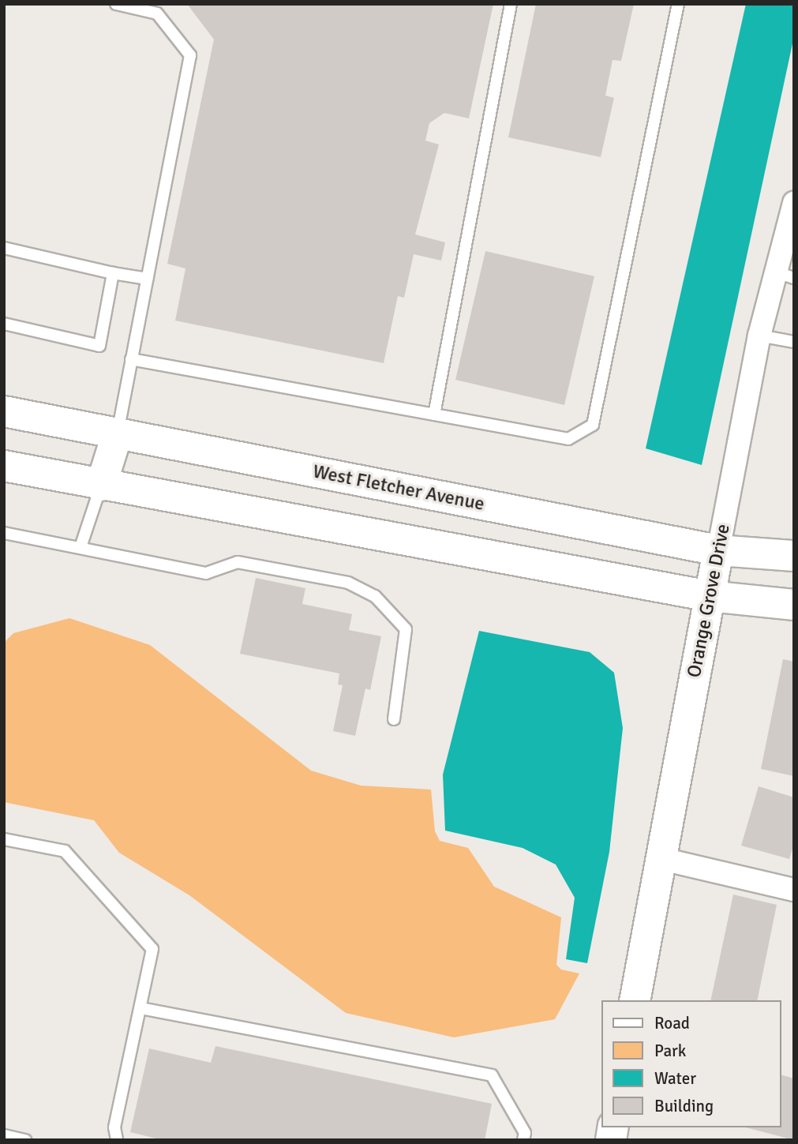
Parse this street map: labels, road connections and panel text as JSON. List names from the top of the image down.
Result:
{
  "streets": {
    "main road": ["West Fletcher Avenue", "Orange Grove Drive"]
  },
  "crossings": [
    ["West Fletcher Avenue", "Orange Grove Drive"]
  ],
  "legend": [
    "Road",
    "Park",
    "Water",
    "Building"
  ]
}
